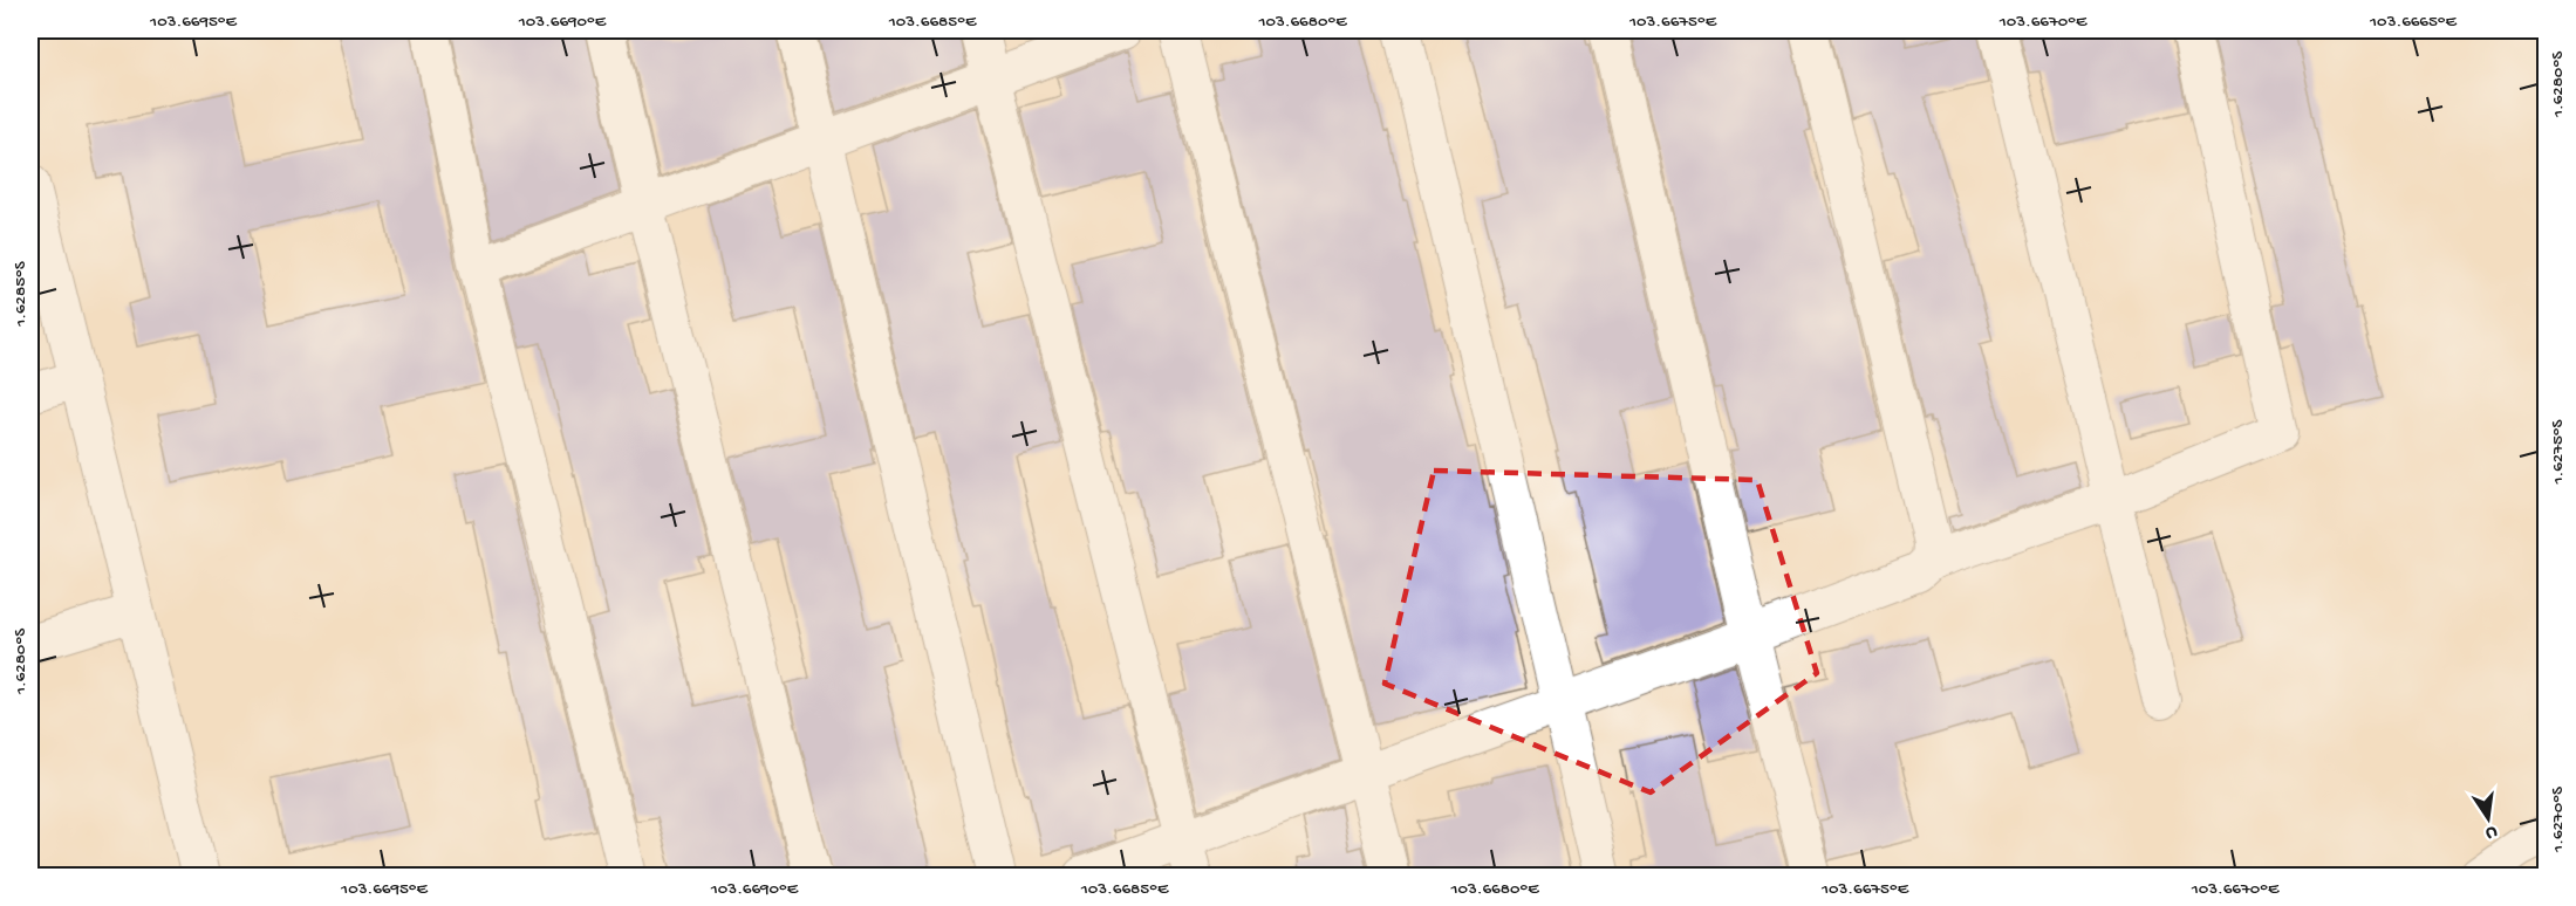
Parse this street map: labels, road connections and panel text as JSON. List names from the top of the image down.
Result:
{
  "north": "bottom",
  "coordinates": [
    "103.6695°E",
    "103.6690°E",
    "103.6685°E",
    "103.6680°E",
    "103.6675°E",
    "103.6670°E",
    "103.6665°E",
    "1.6280°S",
    "1.6285°S",
    "1.6275°S",
    "1.6270°S"
  ]
}
